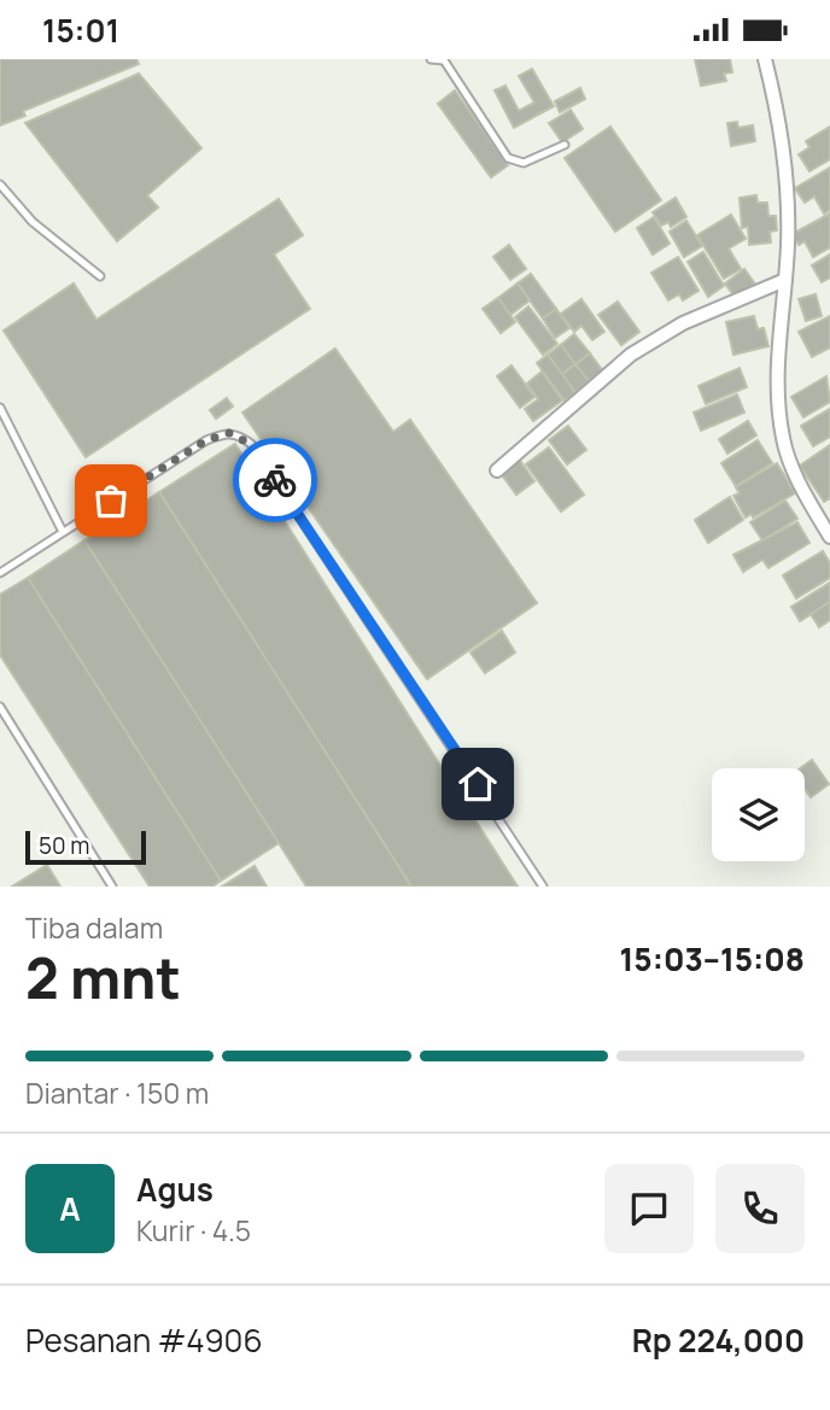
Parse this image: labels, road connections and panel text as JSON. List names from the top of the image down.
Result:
{
  "scale_bar": "50 m",
  "page": {
    "status": "15:01",
    "scale": "50 m",
    "heading": ["2 mnt", "Tiba dalam", "15:03–15:08"],
    "panel": [
      "Agus",
      "Kurir · 4.5",
      "Pesanan #4906",
      "Rp 224,000"
    ],
    "bar": "Diantar · 150 m",
    "round": "A"
  }
}
